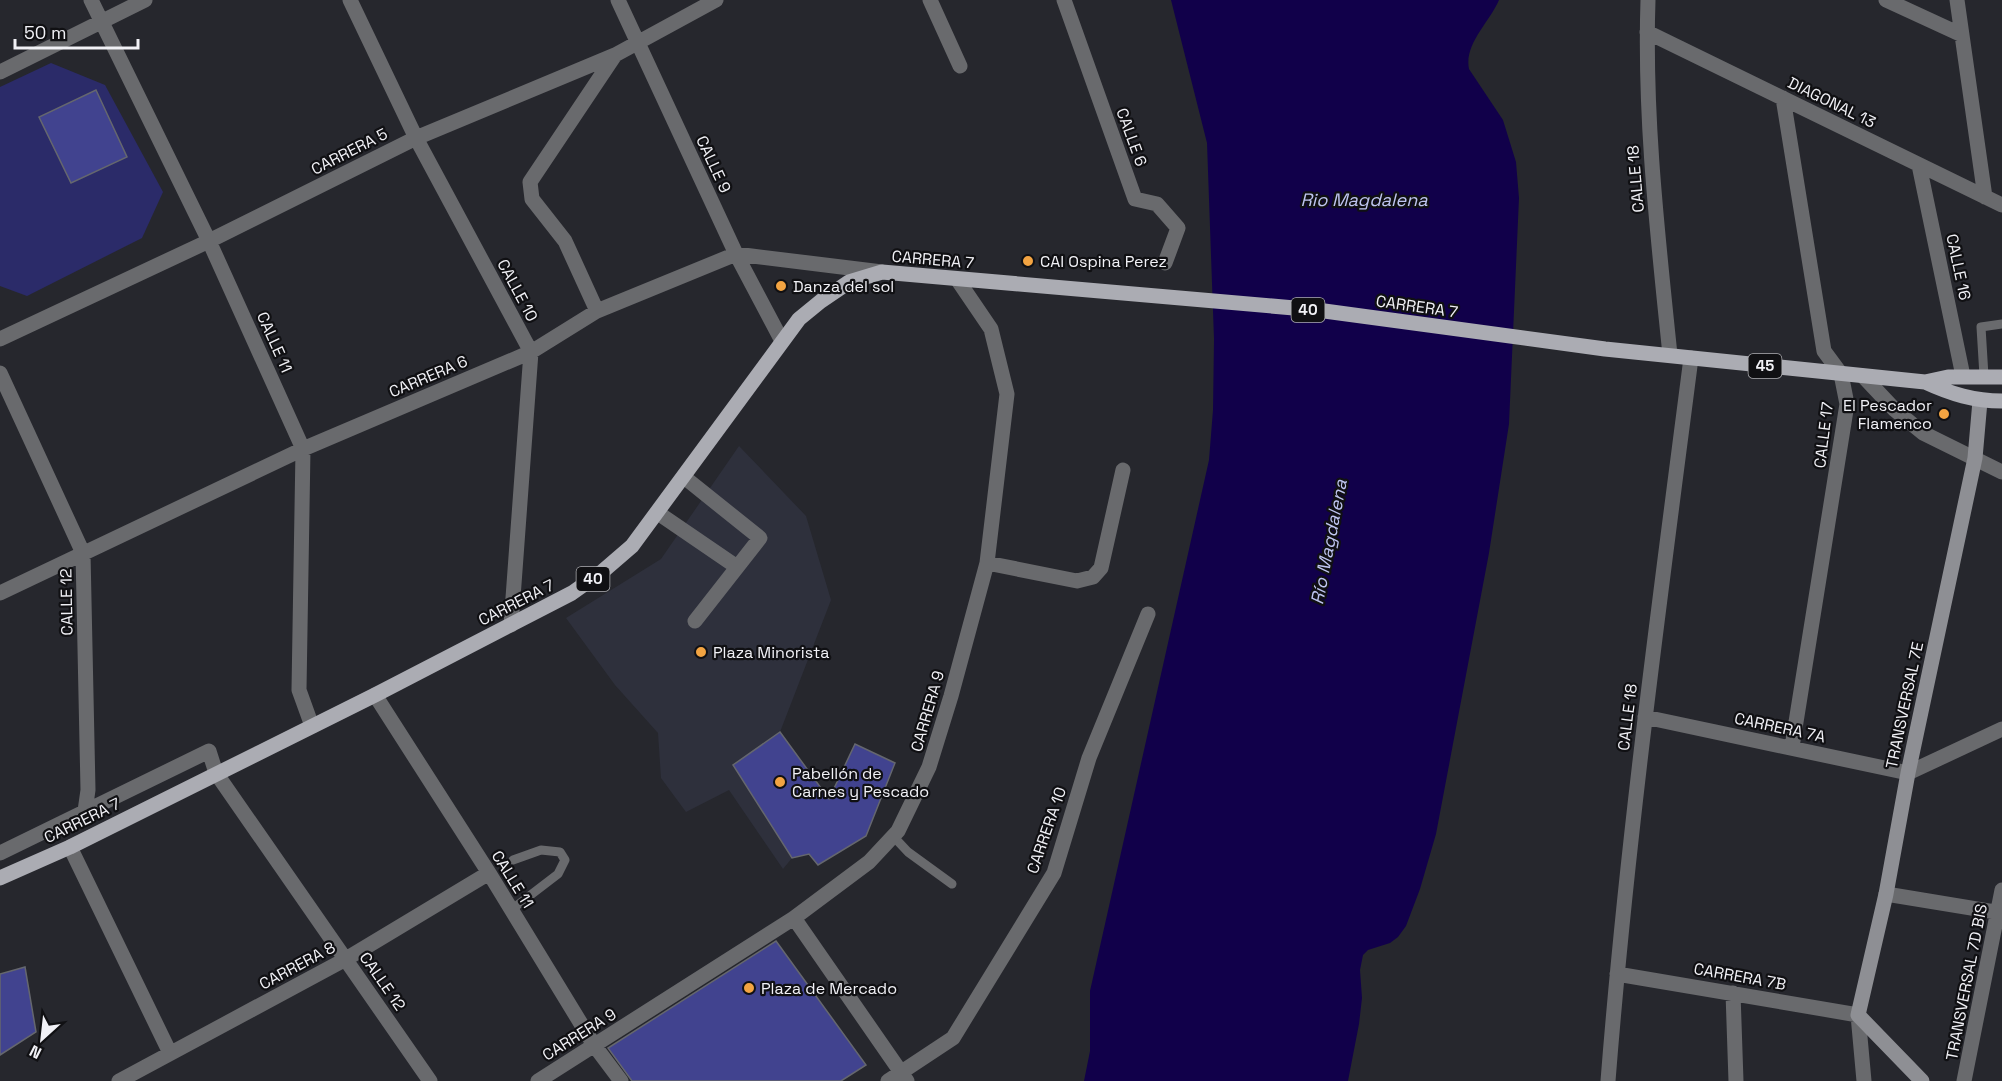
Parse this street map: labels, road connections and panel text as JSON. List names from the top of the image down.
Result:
{
  "streets": {
    "main road": ["CARRERA 7", "40", "45"],
    "street": [
      "DIAGONAL 13",
      "CALLE 6",
      "CARRERA 5",
      "CALLE 9",
      "CALLE 18",
      "CALLE 16",
      "CALLE 10",
      "CALLE 11",
      "CARRERA 6",
      "CALLE 17",
      "CALLE 12",
      "TRANSVERSAL 7E",
      "CARRERA 9",
      "CARRERA 7A",
      "CARRERA 10",
      "CARRERA 8",
      "CARRERA 7B",
      "TRANSVERSAL 7D BIS"
    ]
  },
  "crossings": [
    ["DIAGONAL 13", "CALLE 18"],
    ["DIAGONAL 13", "CALLE 16"],
    ["DIAGONAL 13", "CALLE 17"],
    ["CARRERA 5", "CALLE 9"],
    ["CARRERA 5", "CALLE 10"],
    ["CARRERA 5", "CALLE 11"],
    ["CALLE 9", "CARRERA 7"],
    ["CALLE 9", "CARRERA 6"],
    ["CALLE 18", "CARRERA 7"],
    ["CALLE 18", "CARRERA 7A"],
    ["CALLE 18", "CARRERA 7B"],
    ["CARRERA 7", "CALLE 16"],
    ["CARRERA 7", "CALLE 11"],
    ["CARRERA 7", "CARRERA 6"],
    ["CARRERA 7", "CALLE 17"],
    ["CARRERA 7", "CALLE 12"],
    ["CARRERA 7", "TRANSVERSAL 7E"],
    ["CARRERA 7", "CARRERA 9"],
    ["CALLE 10", "CARRERA 6"],
    ["CALLE 11", "CARRERA 6"],
    ["CALLE 11", "CARRERA 9"],
    ["CALLE 11", "CARRERA 8"],
    ["CARRERA 6", "CALLE 12"],
    ["CALLE 17", "CARRERA 7A"],
    ["CALLE 12", "CARRERA 8"],
    ["TRANSVERSAL 7E", "CARRERA 7A"],
    ["TRANSVERSAL 7E", "CARRERA 7B"]
  ],
  "water": ["Rio Magdalena", "Río Magdalena"],
  "places": [
    "CAI Ospina Perez",
    "Danza del sol",
    "El Pescador Flamenco",
    "Plaza Minorista",
    "Pabellón de Carnes y Pescado",
    "Plaza de Mercado"
  ],
  "scale_bar": "50 m",
  "north": "bottom left"
}
